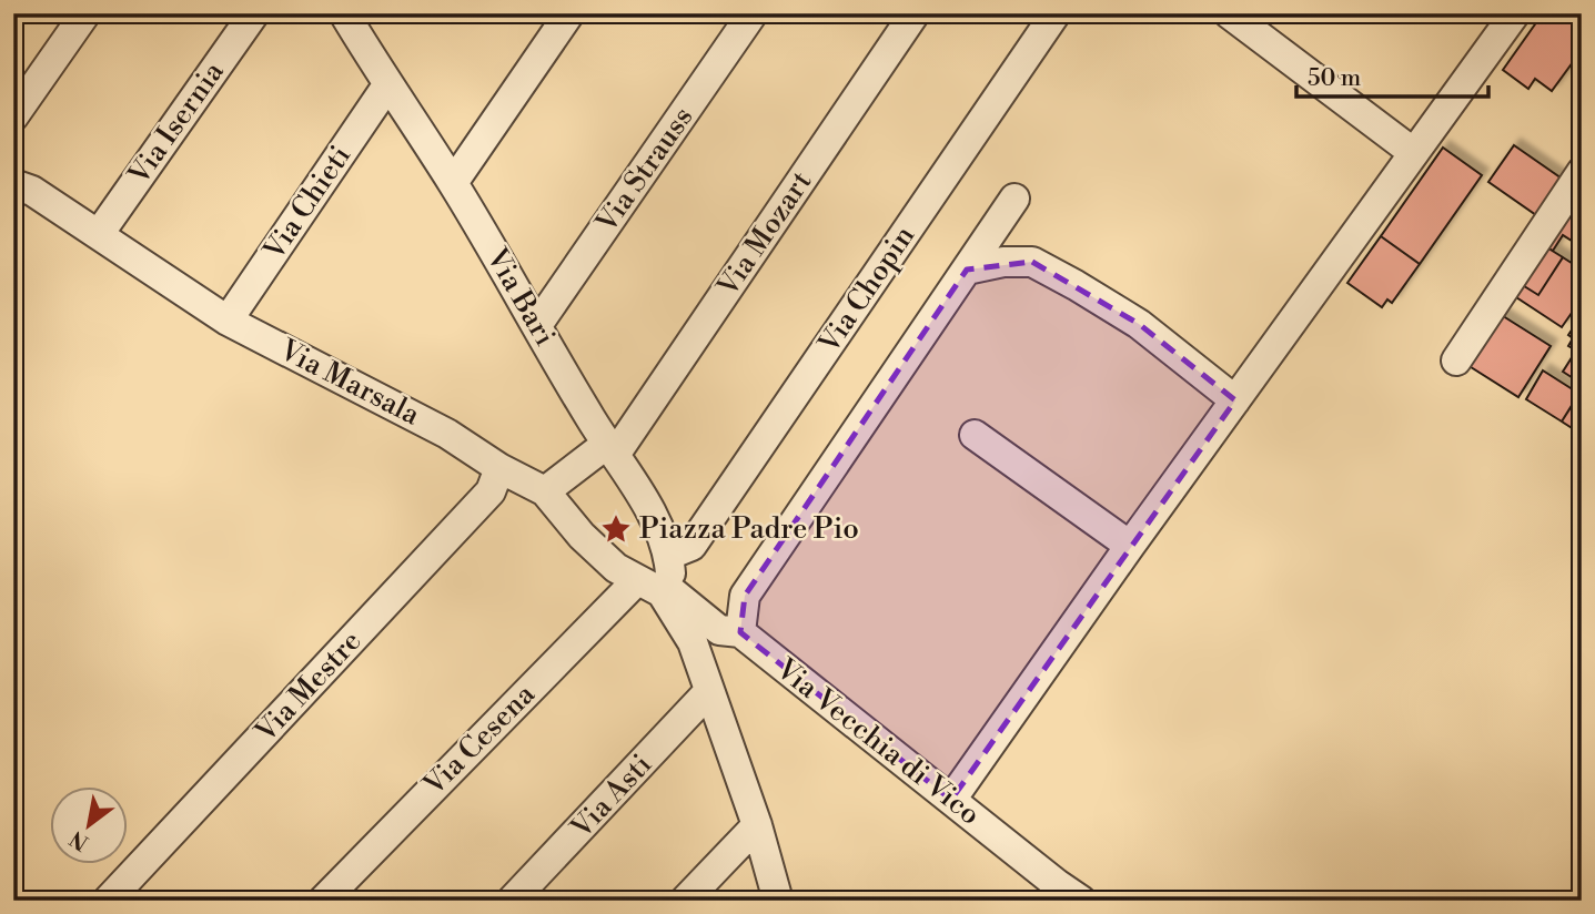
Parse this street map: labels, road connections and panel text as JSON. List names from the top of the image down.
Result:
{
  "streets": {
    "street": [
      "Via Isernia",
      "Via Strauss",
      "Via Chieti",
      "Via Mozart",
      "Via Chopin",
      "Via Bari",
      "Via Marsala",
      "Via Mestre",
      "Via Cesena",
      "Via Vecchia di Vico",
      "Via Asti"
    ]
  },
  "crossings": [
    ["Via Isernia", "Via Marsala"],
    ["Via Strauss", "Via Bari"],
    ["Via Chieti", "Via Bari"],
    ["Via Chieti", "Via Marsala"],
    ["Via Mozart", "Via Bari"],
    ["Via Mozart", "Via Marsala"],
    ["Via Chopin", "Via Bari"],
    ["Via Bari", "Via Marsala"],
    ["Via Bari", "Via Cesena"],
    ["Via Bari", "Via Vecchia di Vico"],
    ["Via Bari", "Via Asti"],
    ["Via Marsala", "Via Mestre"],
    ["Via Marsala", "Via Cesena"],
    ["Via Marsala", "Via Vecchia di Vico"],
    ["Via Cesena", "Via Vecchia di Vico"]
  ],
  "places": {
    "place": ["Piazza Padre Pio"]
  },
  "scale_bar": "50 m",
  "north": "bottom left"
}
